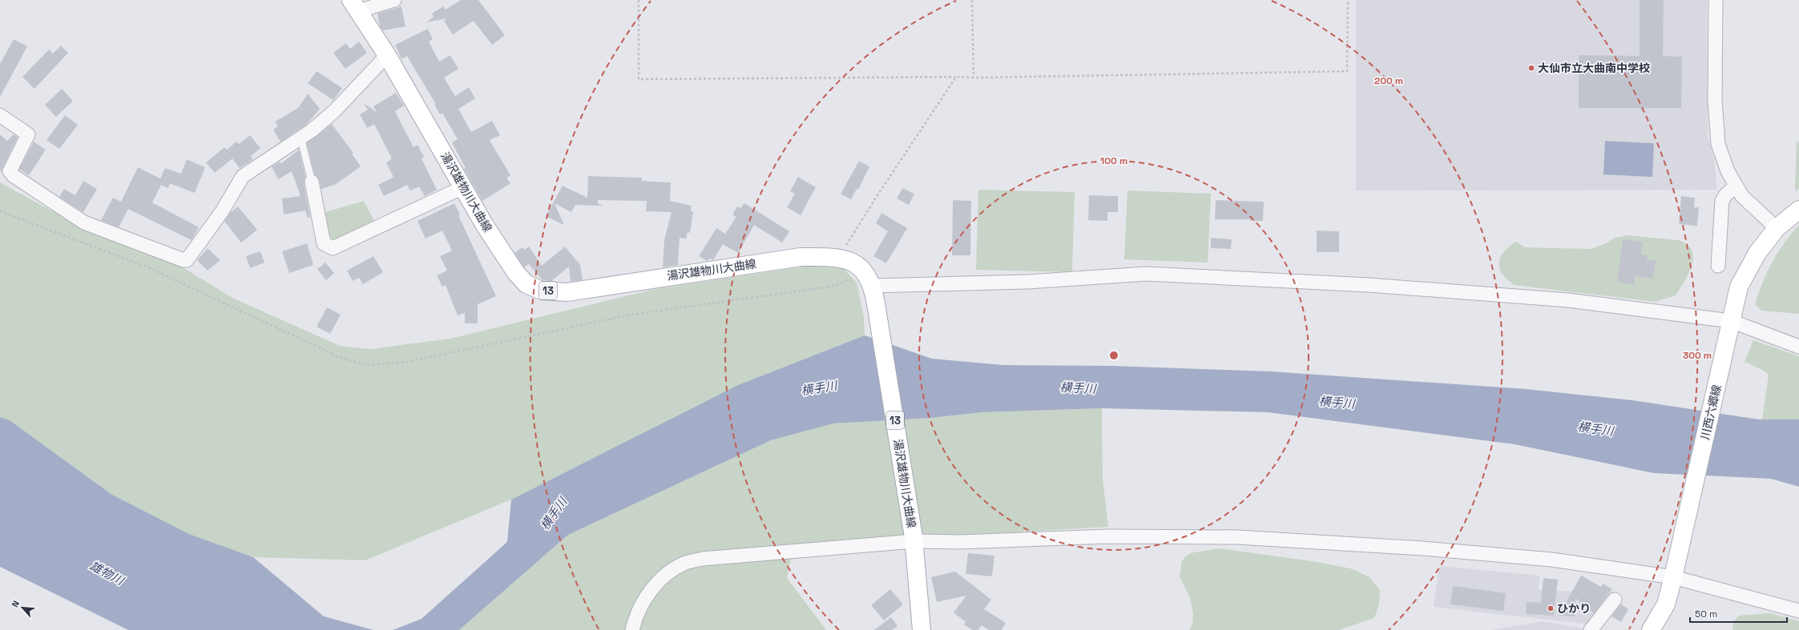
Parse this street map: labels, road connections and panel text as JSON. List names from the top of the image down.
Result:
{
  "streets": {
    "main road": ["湯沢雄物川大曲線", "13", "川西六郷線"]
  },
  "water": ["横手川", "雄物川"],
  "places": ["大仙市立大曲南中学校", "ひかり"],
  "scale_bar": "50 m",
  "north": "top left",
  "rings": ["200 m", "100 m", "300 m"]
}
